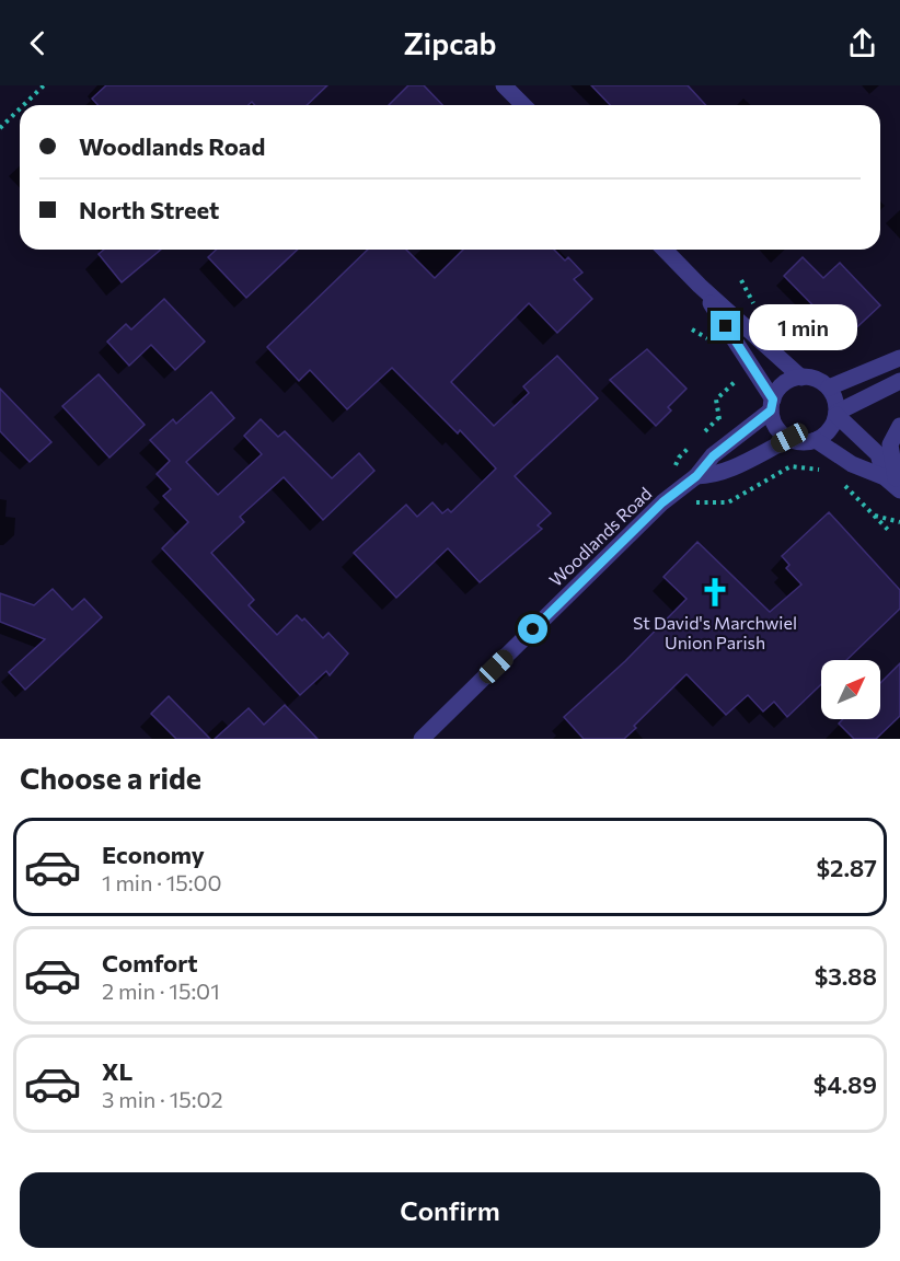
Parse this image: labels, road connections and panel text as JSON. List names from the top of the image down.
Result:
{
  "streets": {
    "street": ["Woodlands Road"]
  },
  "places": {
    "church": ["St David's Marchwiel Union Parish"]
  },
  "north": "top right",
  "page": {
    "header": "Zipcab",
    "banner": ["Woodlands Road", "North Street"],
    "bubble": "1 min",
    "heading": "Choose a ride",
    "list": [
      {
        "name": "Economy",
        "note": "1 min · 15:00",
        "value": "$2.87"
      },
      {
        "name": "Comfort",
        "note": "2 min · 15:01",
        "value": "$3.88"
      },
      {
        "name": "XL",
        "note": "3 min · 15:02",
        "value": "$4.89"
      }
    ],
    "buttons": "Confirm"
  }
}
